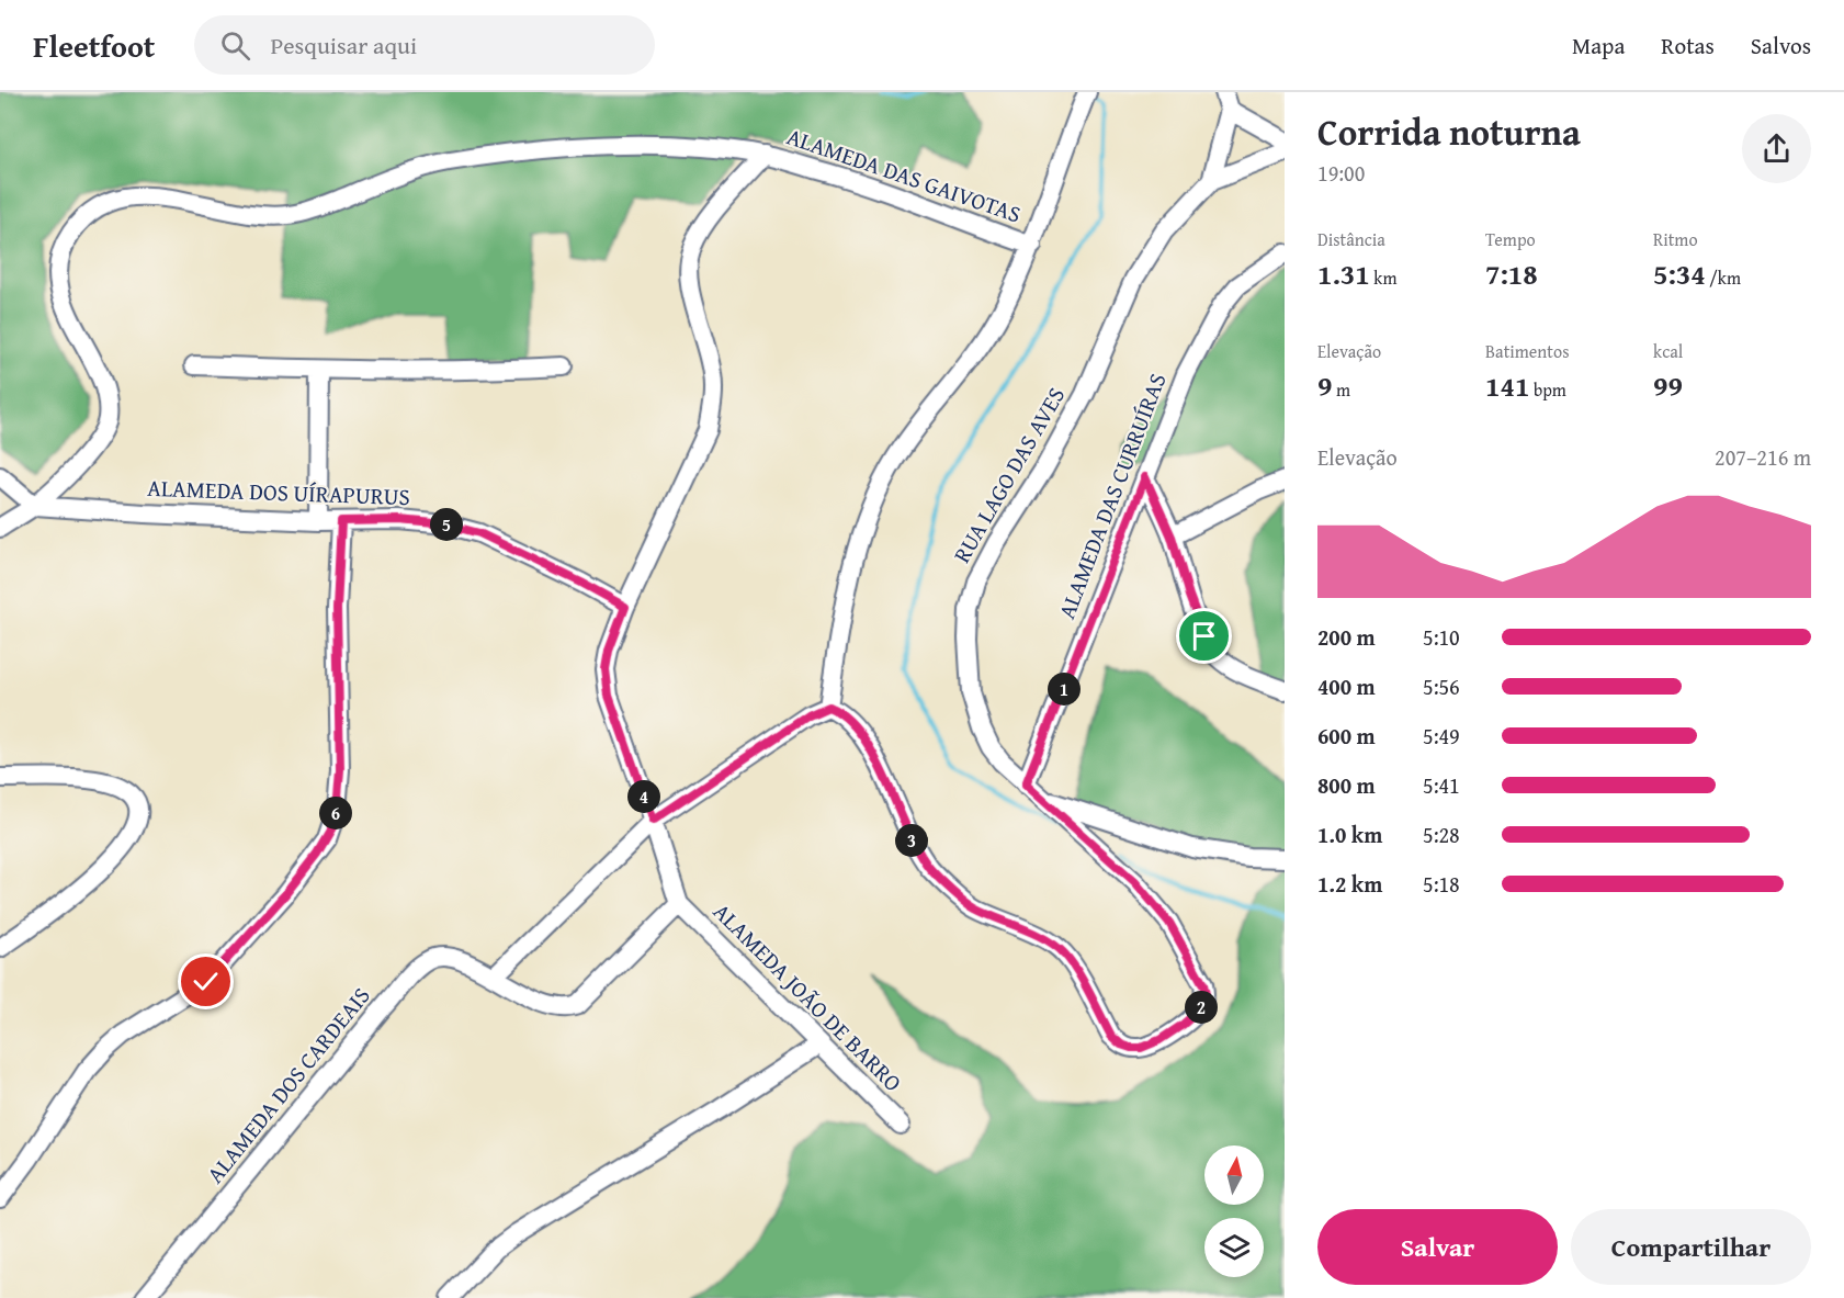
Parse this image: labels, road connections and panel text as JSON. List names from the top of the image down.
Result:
{
  "streets": {
    "street": [
      "ALAMEDA DAS GAIVOTAS",
      "RUA LAGO DAS AVES",
      "ALAMEDA DOS UÍRAPURUS",
      "ALAMEDA DAS CURRUÍRAS",
      "ALAMEDA JOÃO DE BARRO",
      "ALAMEDA DOS CARDEAIS"
    ]
  },
  "crossings": [
    ["ALAMEDA DAS GAIVOTAS", "ALAMEDA DOS UÍRAPURUS"],
    ["RUA LAGO DAS AVES", "ALAMEDA DAS CURRUÍRAS"],
    ["ALAMEDA JOÃO DE BARRO", "ALAMEDA DOS CARDEAIS"]
  ],
  "north": "top",
  "page": {
    "header": "Fleetfoot",
    "search": "Pesquisar aqui",
    "nav": ["Mapa", "Rotas", "Salvos"],
    "heading": ["Corrida noturna", "19:00"],
    "stats": [
      ["Distância", "1.31 km"],
      ["Tempo", "7:18"],
      ["Ritmo", "5:34 /km"],
      ["Elevação", "9 m"],
      ["Batimentos", "141 bpm"],
      ["kcal", "99"]
    ],
    "chart": ["Elevação", "207–216 m"],
    "pins": [
      "5",
      "1",
      "4",
      "6",
      "3",
      "2"
    ],
    "list": [
      {
        "name": "200 m",
        "note": "5:10"
      },
      {
        "name": "400 m",
        "note": "5:56"
      },
      {
        "name": "600 m",
        "note": "5:49"
      },
      {
        "name": "800 m",
        "note": "5:41"
      },
      {
        "name": "1.0 km",
        "note": "5:28"
      },
      {
        "name": "1.2 km",
        "note": "5:18"
      }
    ],
    "buttons": ["Salvar", "Compartilhar"]
  }
}
